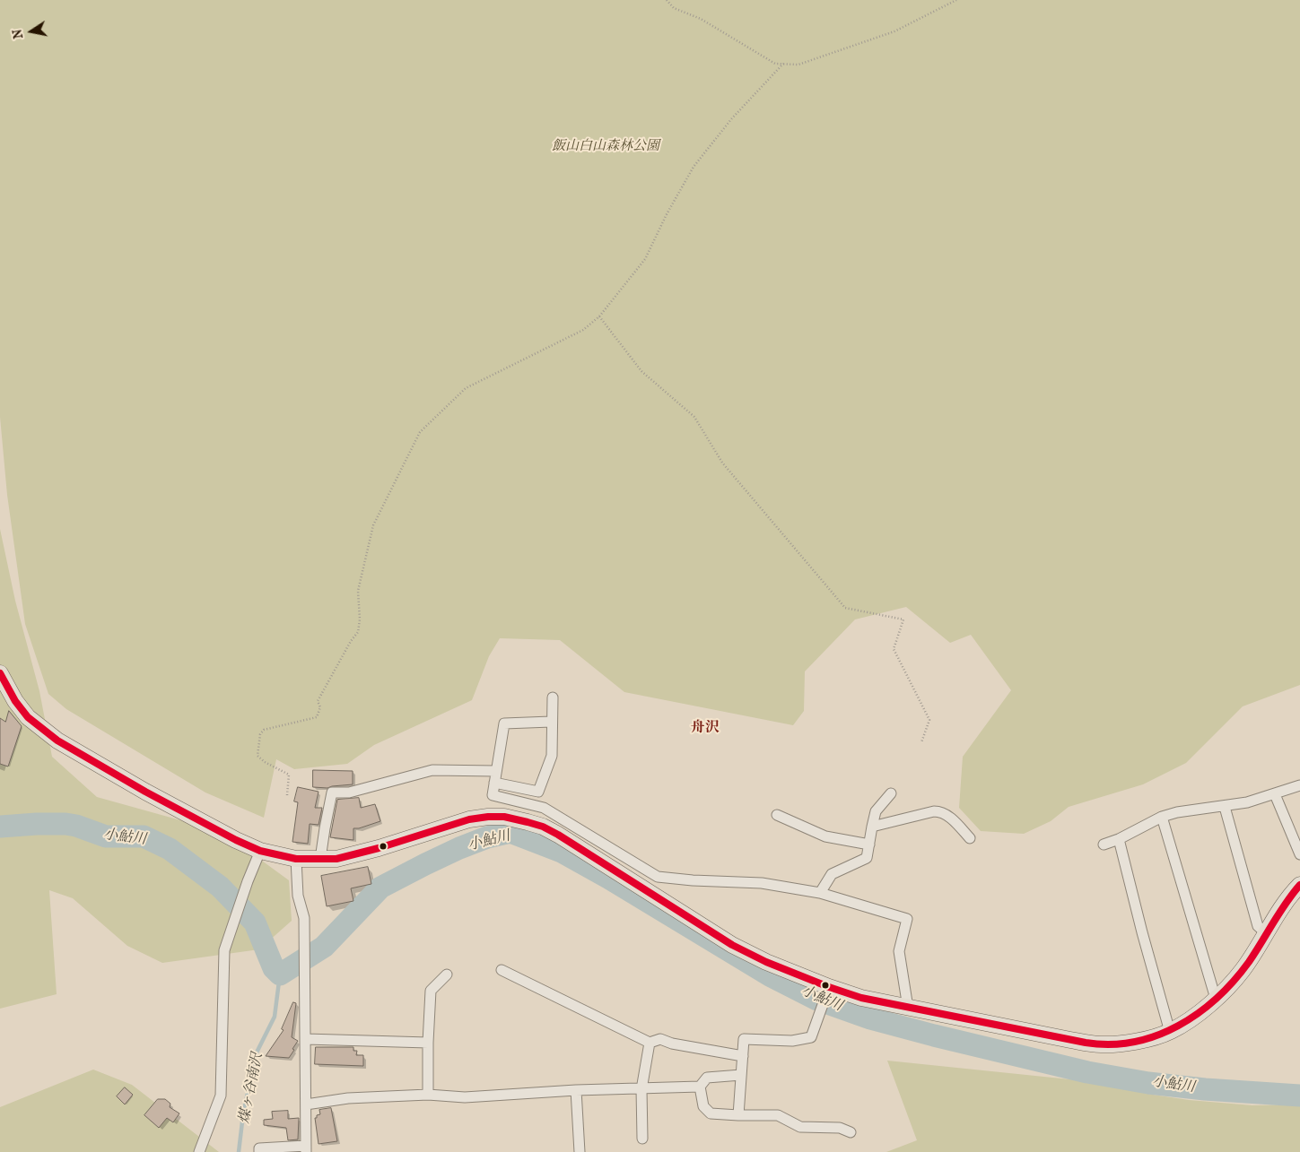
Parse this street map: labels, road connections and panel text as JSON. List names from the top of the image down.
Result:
{
  "districts": ["舟沢"],
  "water": ["小鮎川", "煤ヶ谷南沢"],
  "parks": ["飯山白山森林公園"],
  "north": "left"
}
